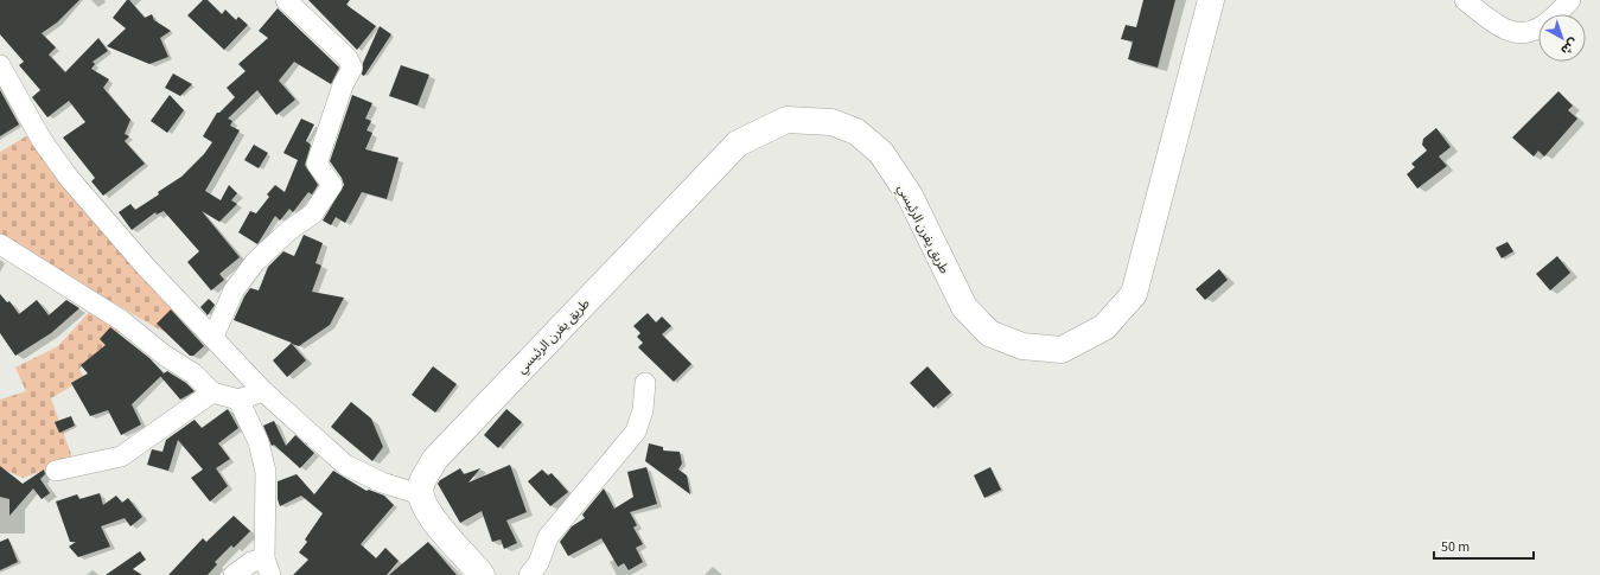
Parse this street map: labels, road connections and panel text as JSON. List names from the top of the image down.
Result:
{
  "streets": {
    "main road": ["طريق يفرن الرئيسي"]
  },
  "scale_bar": "50 m",
  "north": "bottom right"
}
